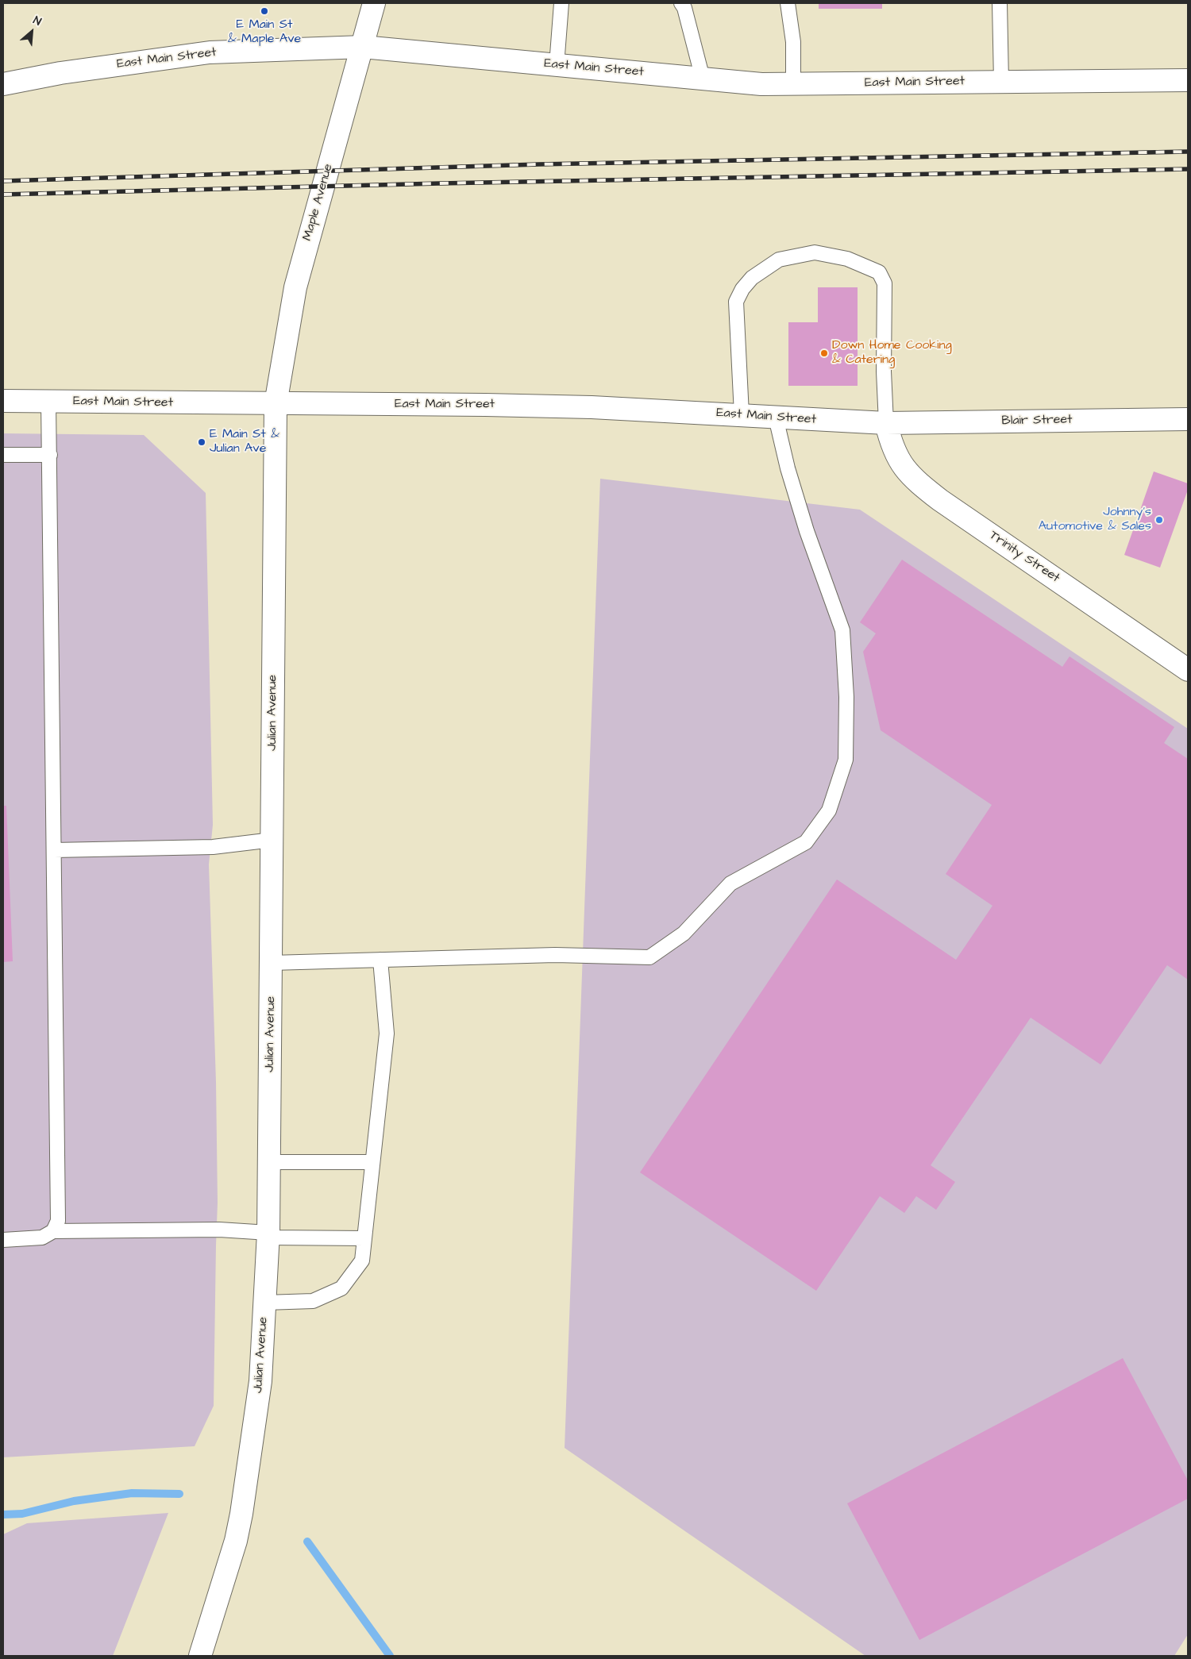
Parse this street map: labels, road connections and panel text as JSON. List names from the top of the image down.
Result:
{
  "streets": {
    "street": [
      "East Main Street",
      "Maple Avenue",
      "Blair Street",
      "Trinity Street",
      "Julian Avenue"
    ]
  },
  "crossings": [
    ["East Main Street", "Maple Avenue"],
    ["East Main Street", "Blair Street"],
    ["East Main Street", "Trinity Street"],
    ["East Main Street", "Julian Avenue"],
    ["Maple Avenue", "Julian Avenue"],
    ["Blair Street", "Trinity Street"]
  ],
  "places": [
    "E Main St & Maple Ave",
    "Down Home Cooking & Catering",
    "E Main St & Julian Ave",
    "Johnny's Automotive & Sales"
  ],
  "north": "top right"
}
